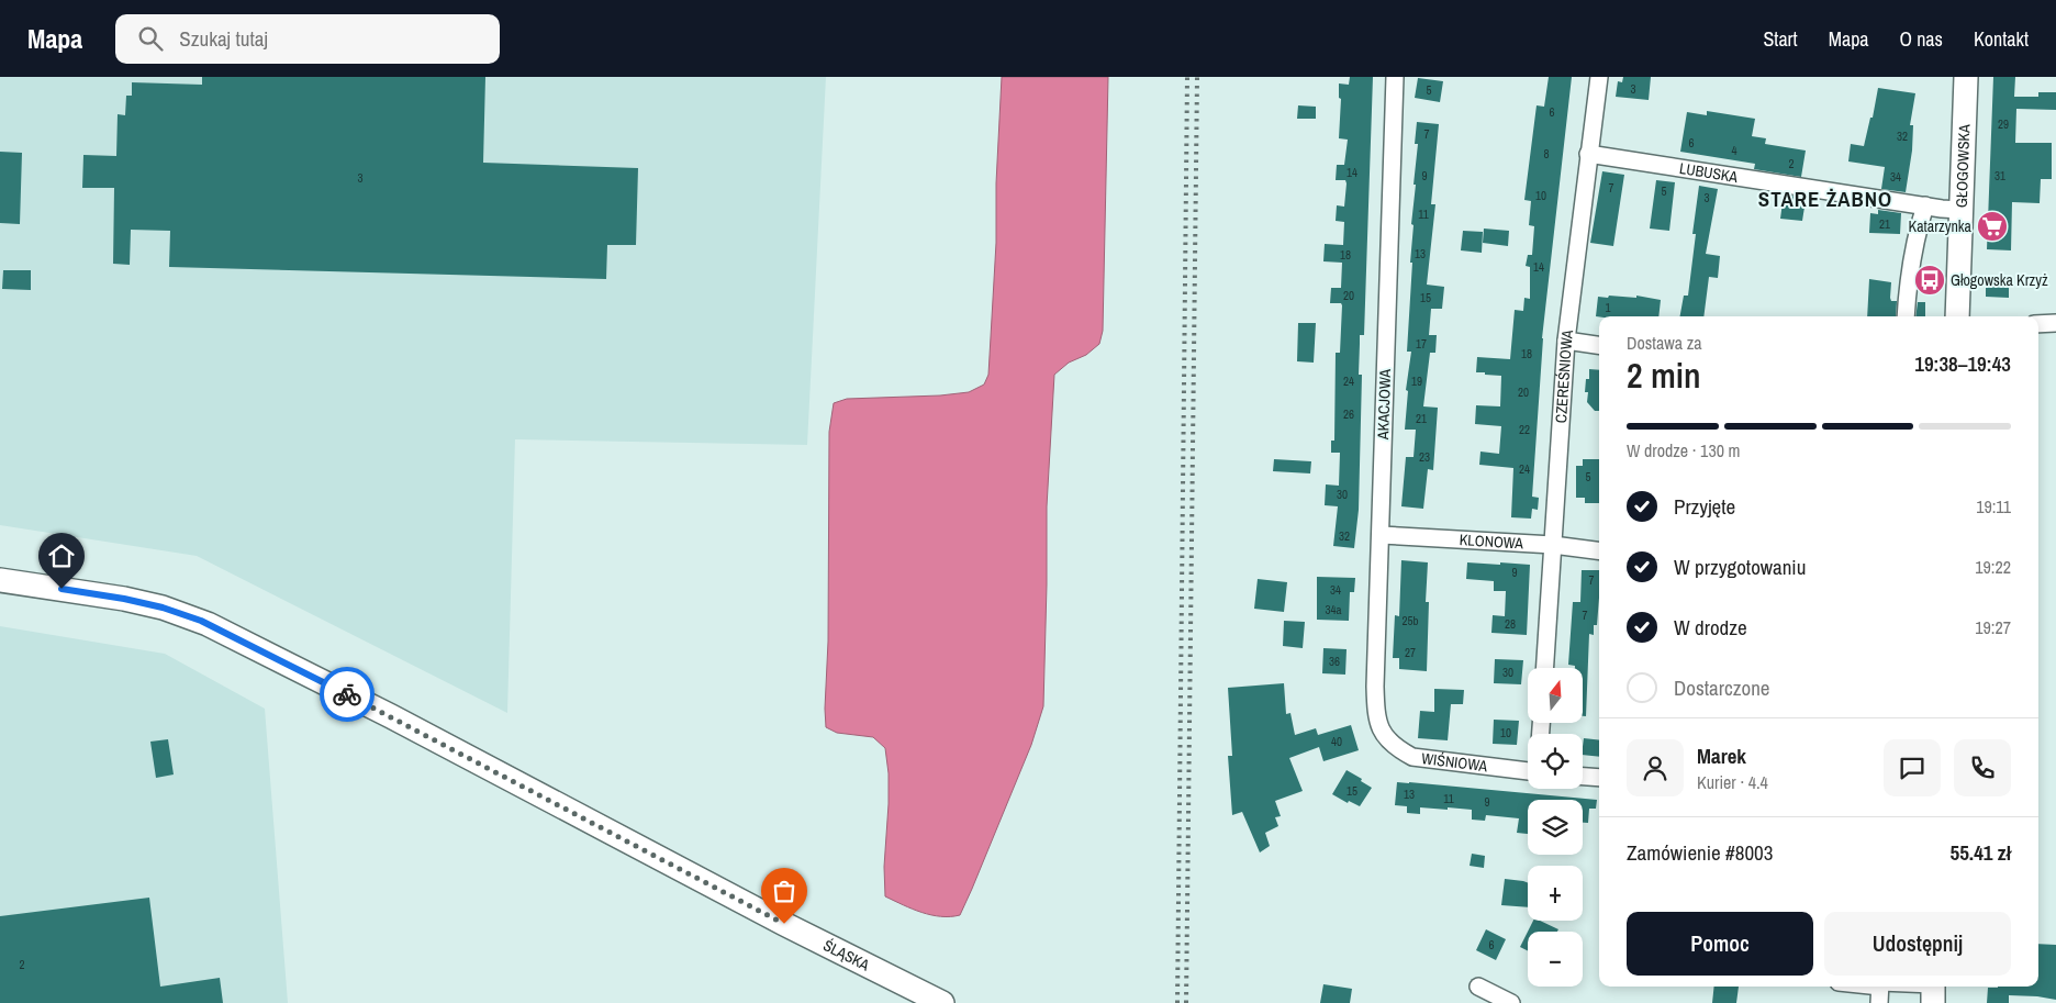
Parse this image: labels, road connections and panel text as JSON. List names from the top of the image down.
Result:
{
  "streets": {
    "street": [
      "GŁOGOWSKA",
      "LUBUSKA",
      "CZEREŚNIOWA",
      "AKACJOWA",
      "KLONOWA",
      "WIŚNIOWA",
      "ŚLĄSKA"
    ]
  },
  "crossings": [
    ["GŁOGOWSKA", "LUBUSKA"],
    ["LUBUSKA", "CZEREŚNIOWA"],
    ["CZEREŚNIOWA", "KLONOWA"],
    ["AKACJOWA", "KLONOWA"],
    ["AKACJOWA", "WIŚNIOWA"]
  ],
  "districts": ["STARE ŻABNO"],
  "places": {
    "supermarket": ["Katarzynka"],
    "bus stop": ["Głogowska Krzyż"]
  },
  "house_numbers": [
    "3",
    "5",
    "6",
    "29",
    "7",
    "32",
    "6",
    "4",
    "8",
    "2",
    "14",
    "9",
    "31",
    "34",
    "3",
    "7",
    "5",
    "10",
    "3",
    "11",
    "21",
    "13",
    "18",
    "14",
    "20",
    "15",
    "1",
    "17",
    "18",
    "24",
    "19",
    "20",
    "26",
    "21",
    "22",
    "23",
    "24",
    "5",
    "30",
    "32",
    "9",
    "7",
    "34",
    "34a",
    "7",
    "25b",
    "28",
    "27",
    "36",
    "30",
    "10",
    "40",
    "15",
    "13",
    "11",
    "9",
    "6",
    "2"
  ],
  "north": "top",
  "page": {
    "header": "Mapa",
    "search": "Szukaj tutaj",
    "nav": [
      "Start",
      "Mapa",
      "O nas",
      "Kontakt"
    ],
    "heading": ["2 min", "Dostawa za", "19:38–19:43"],
    "panel": [
      "Marek",
      "Kurier · 4.4",
      "Zamówienie #8003",
      "55.41 zł"
    ],
    "bar": "W drodze · 130 m",
    "list": [
      ["Przyjęte", "19:11"],
      ["W przygotowaniu", "19:22"],
      ["W drodze", "19:27"],
      "Dostarczone"
    ],
    "map_buttons": ["+", "−"],
    "buttons": ["Pomoc", "Udostępnij"]
  }
}
